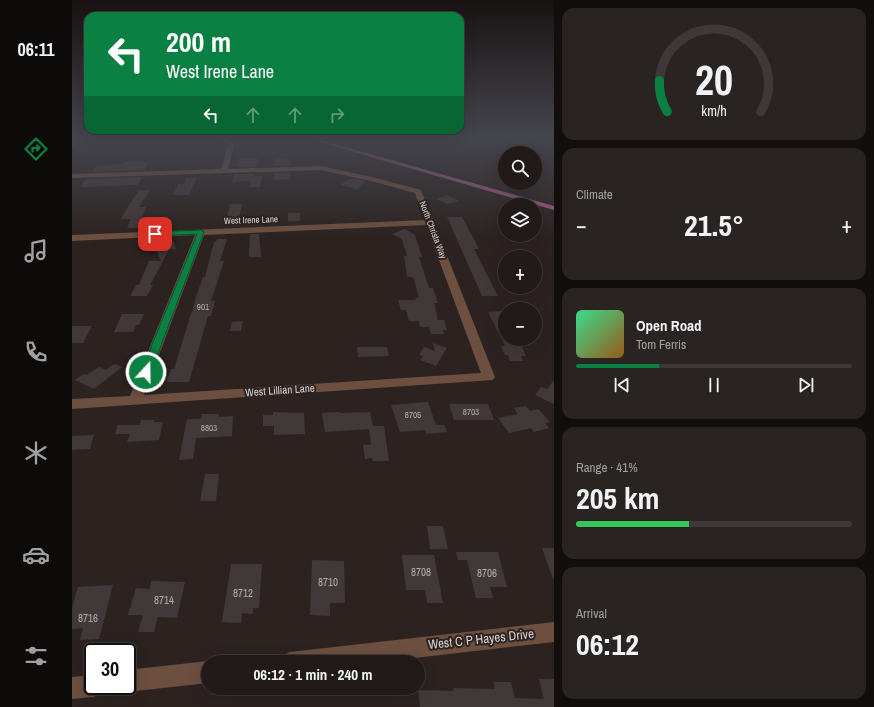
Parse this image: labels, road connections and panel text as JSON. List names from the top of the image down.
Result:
{
  "streets": {
    "street": [
      "West Irene Lane",
      "North Christa Way",
      "West Lillian Lane",
      "West C P Hayes Drive"
    ]
  },
  "crossings": [
    ["West Irene Lane", "North Christa Way"],
    ["North Christa Way", "West Lillian Lane"]
  ],
  "house_numbers": [
    "901",
    "8703",
    "8705",
    "8803",
    "8708",
    "8706",
    "8710",
    "8712",
    "8714",
    "8716"
  ],
  "page": {
    "tabs": "06:11",
    "turn": ["200 m", "West Irene Lane"],
    "map_buttons": ["+", "−"],
    "tile": [
      "Climate",
      ["Range · 41%", "205 km"],
      ["Arrival", "06:12"]
    ],
    "heat": ["−", "21.5°", "+"],
    "song": ["Open Road", "Tom Ferris"],
    "limit": "30",
    "trip": "06:12 · 1 min · 240 m",
    "gauge": ["20", "km/h"]
  }
}
